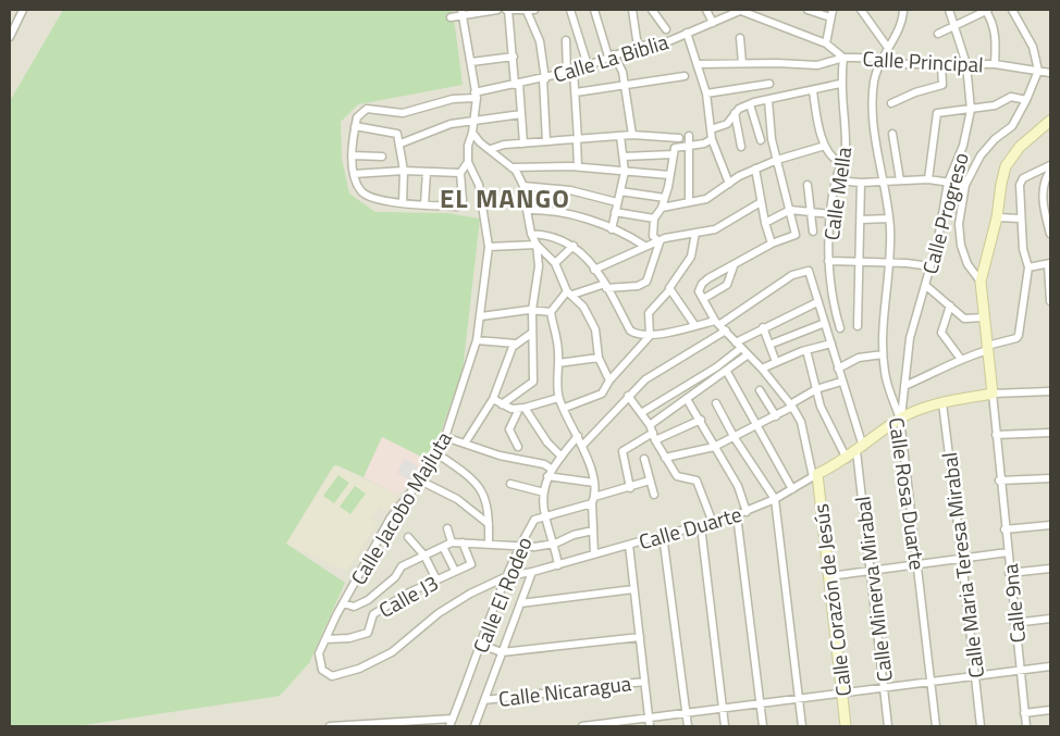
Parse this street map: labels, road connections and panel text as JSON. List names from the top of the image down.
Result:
{
  "streets": {
    "street": [
      "Calle La Biblia",
      "Calle Principal",
      "Calle Mella",
      "Calle Progreso",
      "Calle Rosa Duarte",
      "Calle Jacobo Majluta",
      "Calle Duarte",
      "Calle Maria Teresa Mirabal",
      "Calle Minerva Mirabal",
      "Calle El Rodeo",
      "Calle J3",
      "Calle Corazón de Jesús",
      "Calle 9na",
      "Calle Nicaragua"
    ]
  },
  "crossings": [
    ["Calle La Biblia", "Calle Principal"],
    ["Calle Principal", "Calle Mella"],
    ["Calle Principal", "Calle Progreso"],
    ["Calle Principal", "Calle Rosa Duarte"],
    ["Calle Progreso", "Calle Rosa Duarte"],
    ["Calle Progreso", "Calle Duarte"],
    ["Calle Rosa Duarte", "Calle Duarte"],
    ["Calle Jacobo Majluta", "Calle Duarte"],
    ["Calle Jacobo Majluta", "Calle J3"],
    ["Calle Duarte", "Calle Maria Teresa Mirabal"],
    ["Calle Duarte", "Calle Minerva Mirabal"],
    ["Calle Duarte", "Calle El Rodeo"],
    ["Calle Duarte", "Calle Corazón de Jesús"],
    ["Calle Duarte", "Calle 9na"]
  ],
  "districts": ["EL MANGO"]
}
